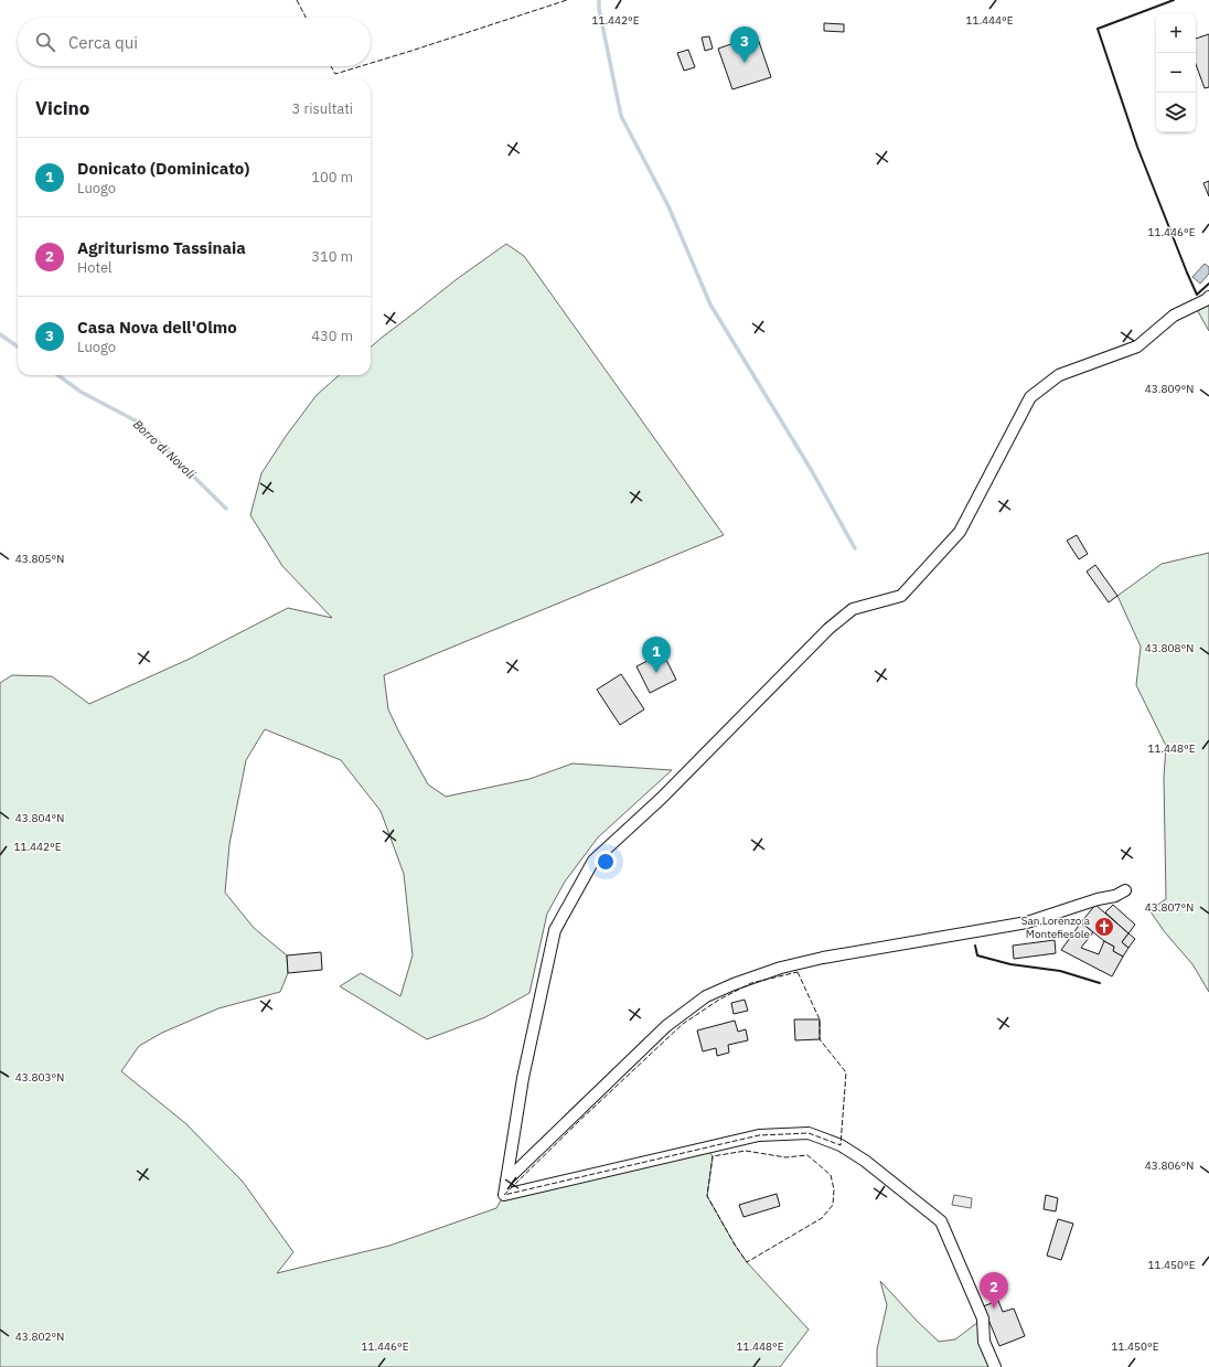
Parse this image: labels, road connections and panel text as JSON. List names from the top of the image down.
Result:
{
  "water": ["Borro di Novoli"],
  "places": {
    "church": ["San Lorenzo a Montefiesole"]
  },
  "page": {
    "map_buttons": ["+", "−"],
    "search": "Cerca qui",
    "pins": ["3", "1", "2"],
    "heading": ["Vicino", "3 risultati"],
    "list": [
      {
        "mark": "1",
        "name": "Donicato (Dominicato)",
        "note": "Luogo",
        "value": "100 m"
      },
      {
        "mark": "2",
        "name": "Agriturismo Tassinaia",
        "note": "Hotel",
        "value": "310 m"
      },
      {
        "mark": "3",
        "name": "Casa Nova dell'Olmo",
        "note": "Luogo",
        "value": "430 m"
      }
    ]
  },
  "coordinates": [
    "11.442°E",
    "11.444°E",
    "11.446°E",
    "43.809°N",
    "43.805°N",
    "43.808°N",
    "11.448°E",
    "43.804°N",
    "43.807°N",
    "43.803°N",
    "43.806°N",
    "11.450°E",
    "43.802°N"
  ]
}
